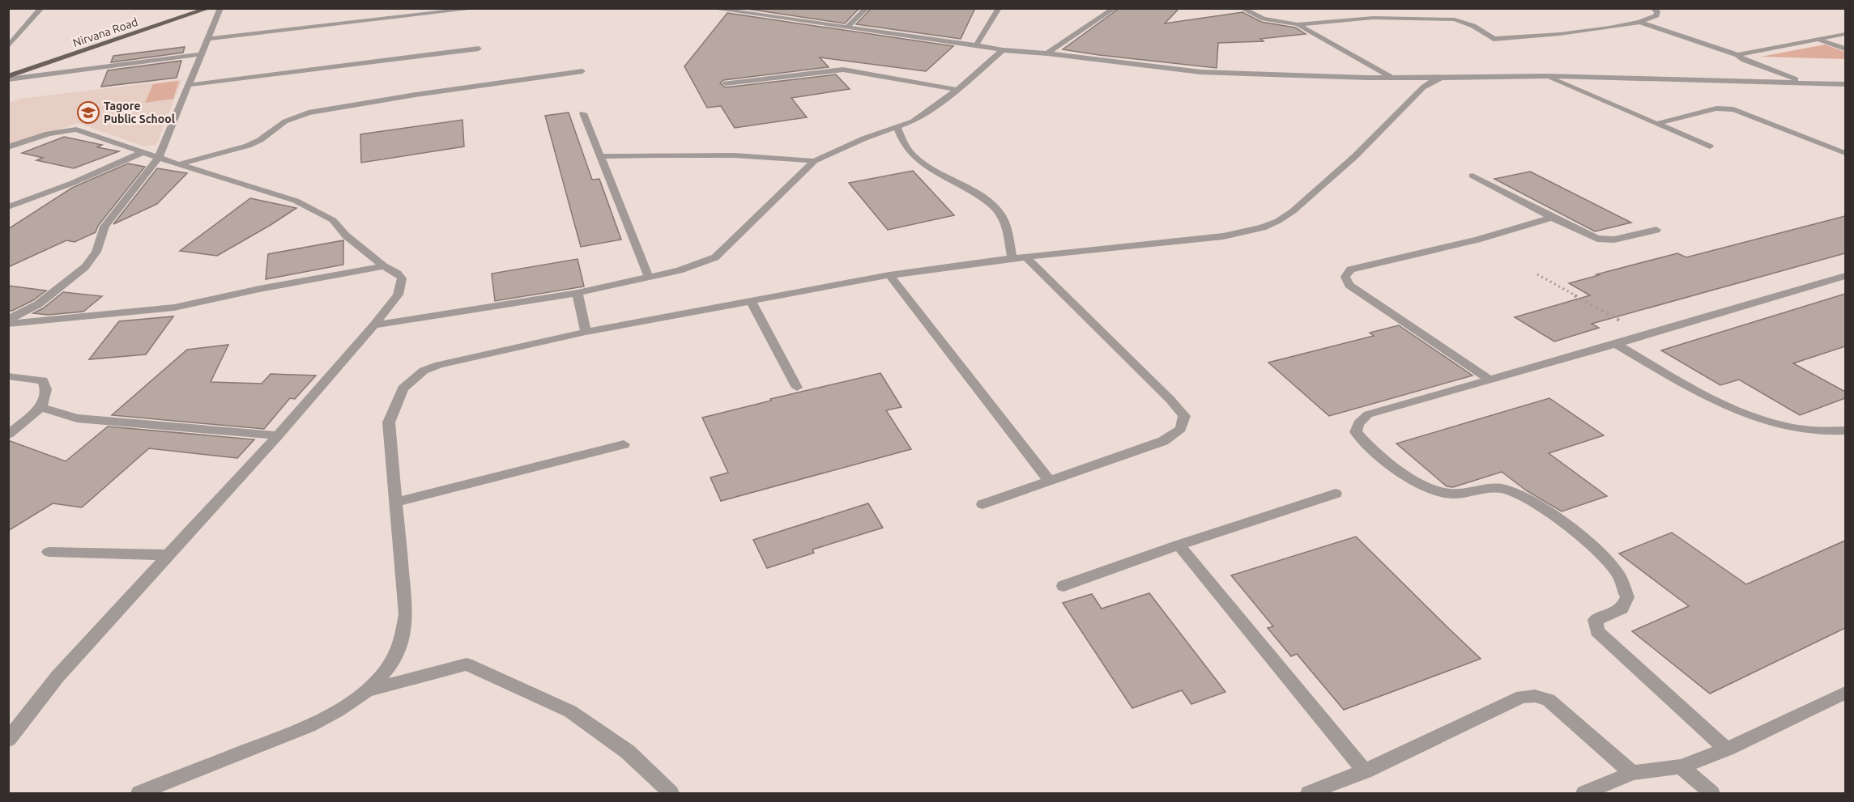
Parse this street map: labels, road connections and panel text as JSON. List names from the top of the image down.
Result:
{
  "streets": {
    "main road": ["Nirvana Road"]
  },
  "places": {
    "school or university": ["Tagore Public School"]
  }
}
